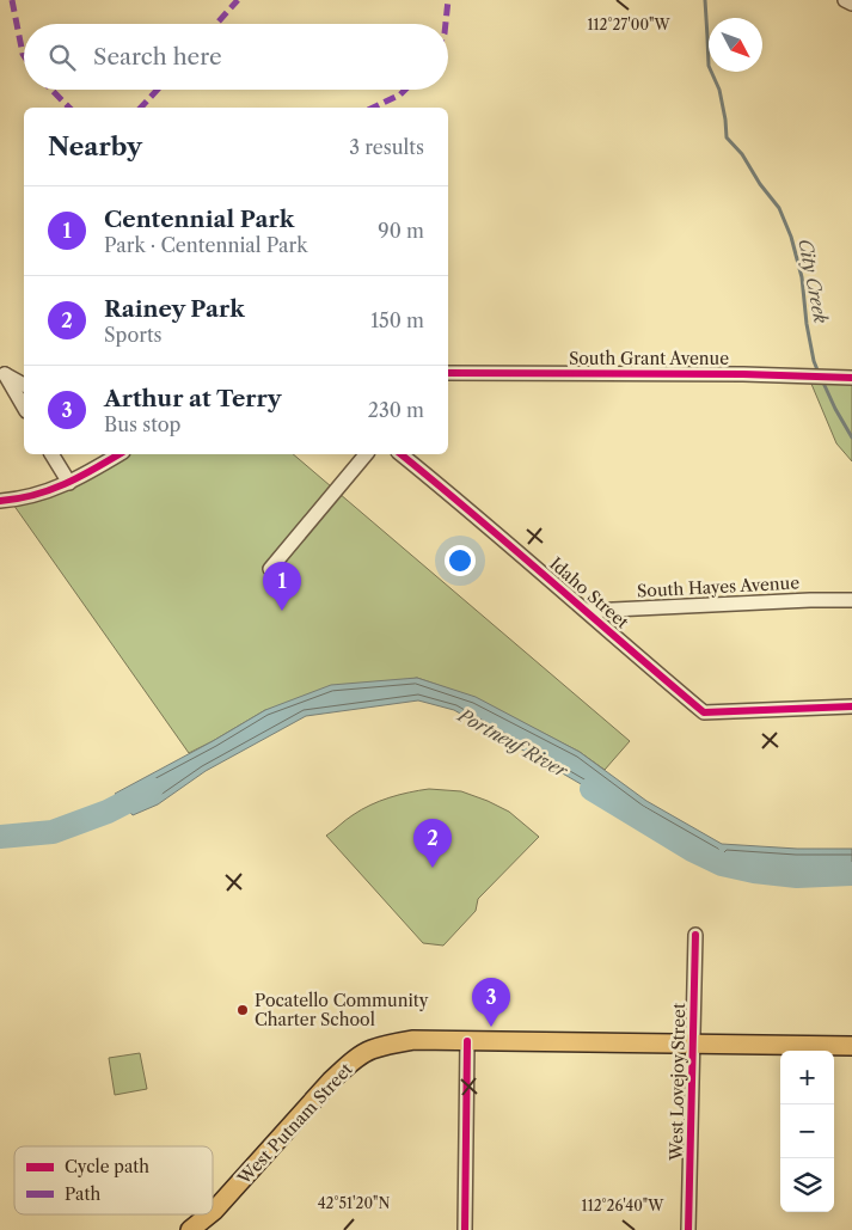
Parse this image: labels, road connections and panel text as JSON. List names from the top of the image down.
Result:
{
  "streets": {
    "main road": ["West Putnam Street"],
    "street": [
      "South Grant Avenue",
      "South Hayes Avenue",
      "Idaho Street",
      "West Lovejoy Street"
    ]
  },
  "crossings": [
    ["South Hayes Avenue", "Idaho Street"],
    ["West Lovejoy Street", "West Putnam Street"]
  ],
  "water": ["City Creek", "Portneuf River"],
  "places": ["Pocatello Community Charter School"],
  "legend": ["Cycle path", "Path"],
  "north": "bottom right",
  "page": {
    "search": "Search here",
    "heading": ["Nearby", "3 results"],
    "list": [
      {
        "mark": "1",
        "name": "Centennial Park",
        "note": "Park · Centennial Park",
        "value": "90 m"
      },
      {
        "mark": "2",
        "name": "Rainey Park",
        "note": "Sports",
        "value": "150 m"
      },
      {
        "mark": "3",
        "name": "Arthur at Terry",
        "note": "Bus stop",
        "value": "230 m"
      }
    ],
    "pins": ["1", "2", "3"],
    "map_buttons": ["+", "−"]
  },
  "coordinates": ["112°27'00\"W", "42°51'20\"N", "112°26'40\"W"]
}
